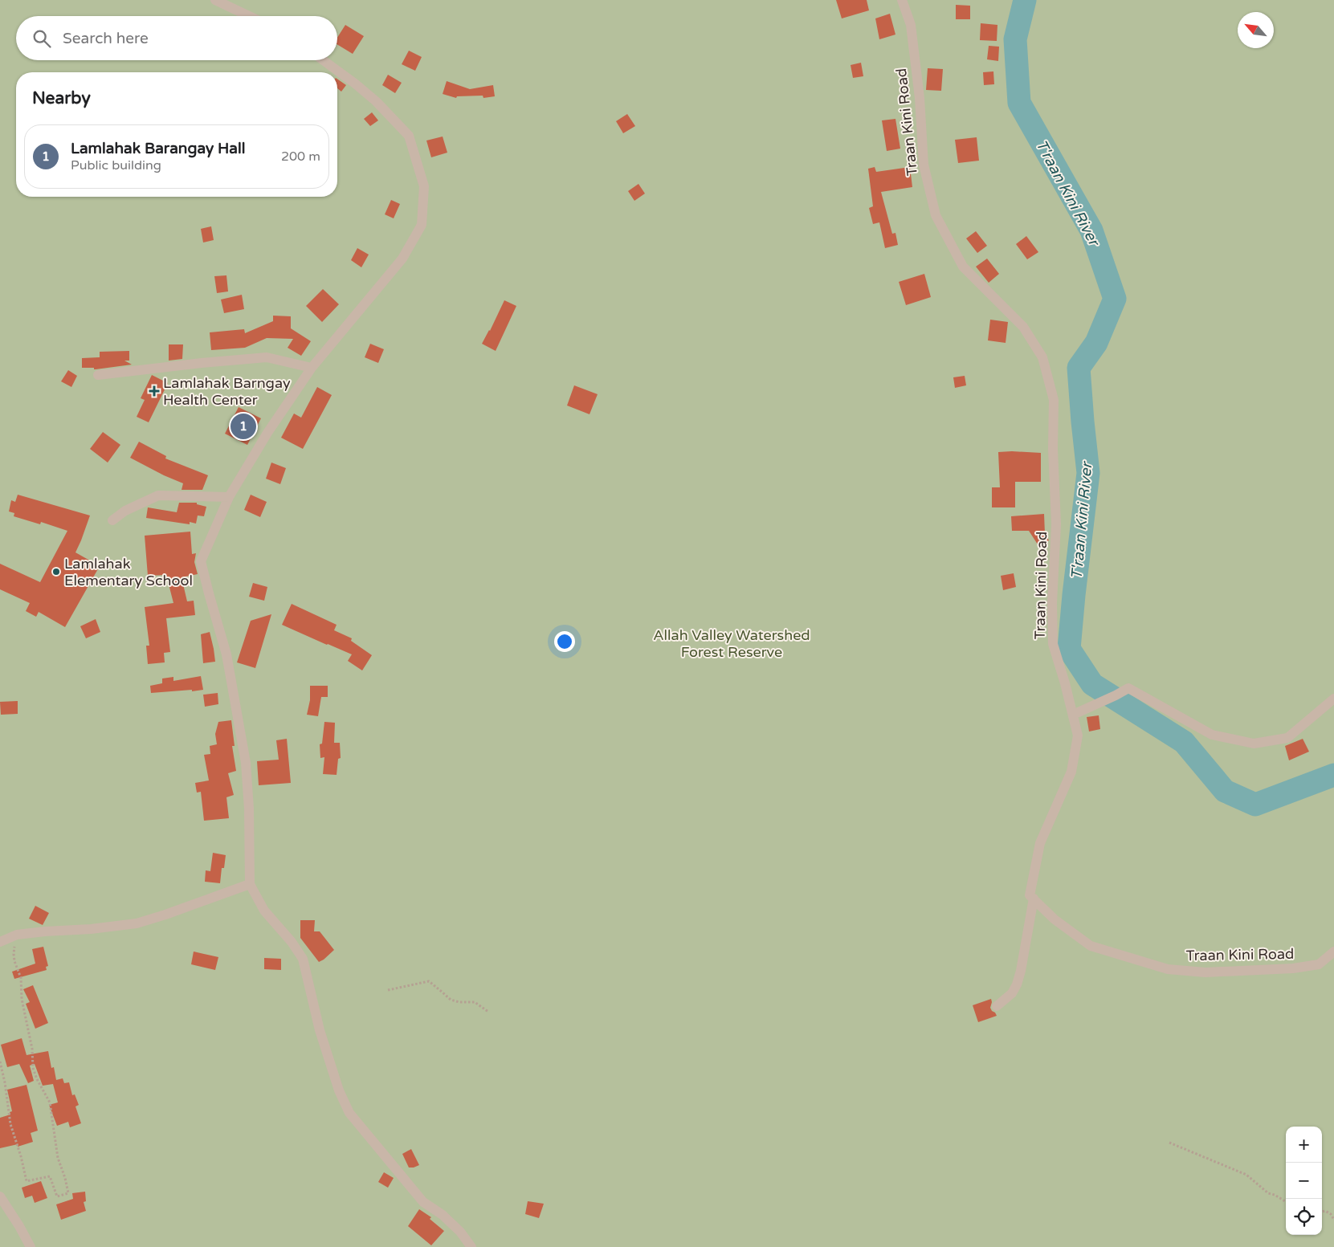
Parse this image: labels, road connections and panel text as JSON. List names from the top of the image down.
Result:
{
  "streets": {
    "street": ["Traan Kini Road"]
  },
  "water": ["T'raan Kini River"],
  "parks": ["Allah Valley Watershed Forest Reserve"],
  "places": {
    "health": ["Lamlahak Barngay Health Center"],
    "other": ["Lamlahak Elementary School"]
  },
  "north": "top left",
  "page": {
    "search": "Search here",
    "heading": "Nearby",
    "list": [
      {
        "mark": "1",
        "name": "Lamlahak Barangay Hall",
        "note": "Public building",
        "value": "200 m"
      }
    ],
    "pins": "1",
    "map_buttons": ["+", "−"]
  }
}
